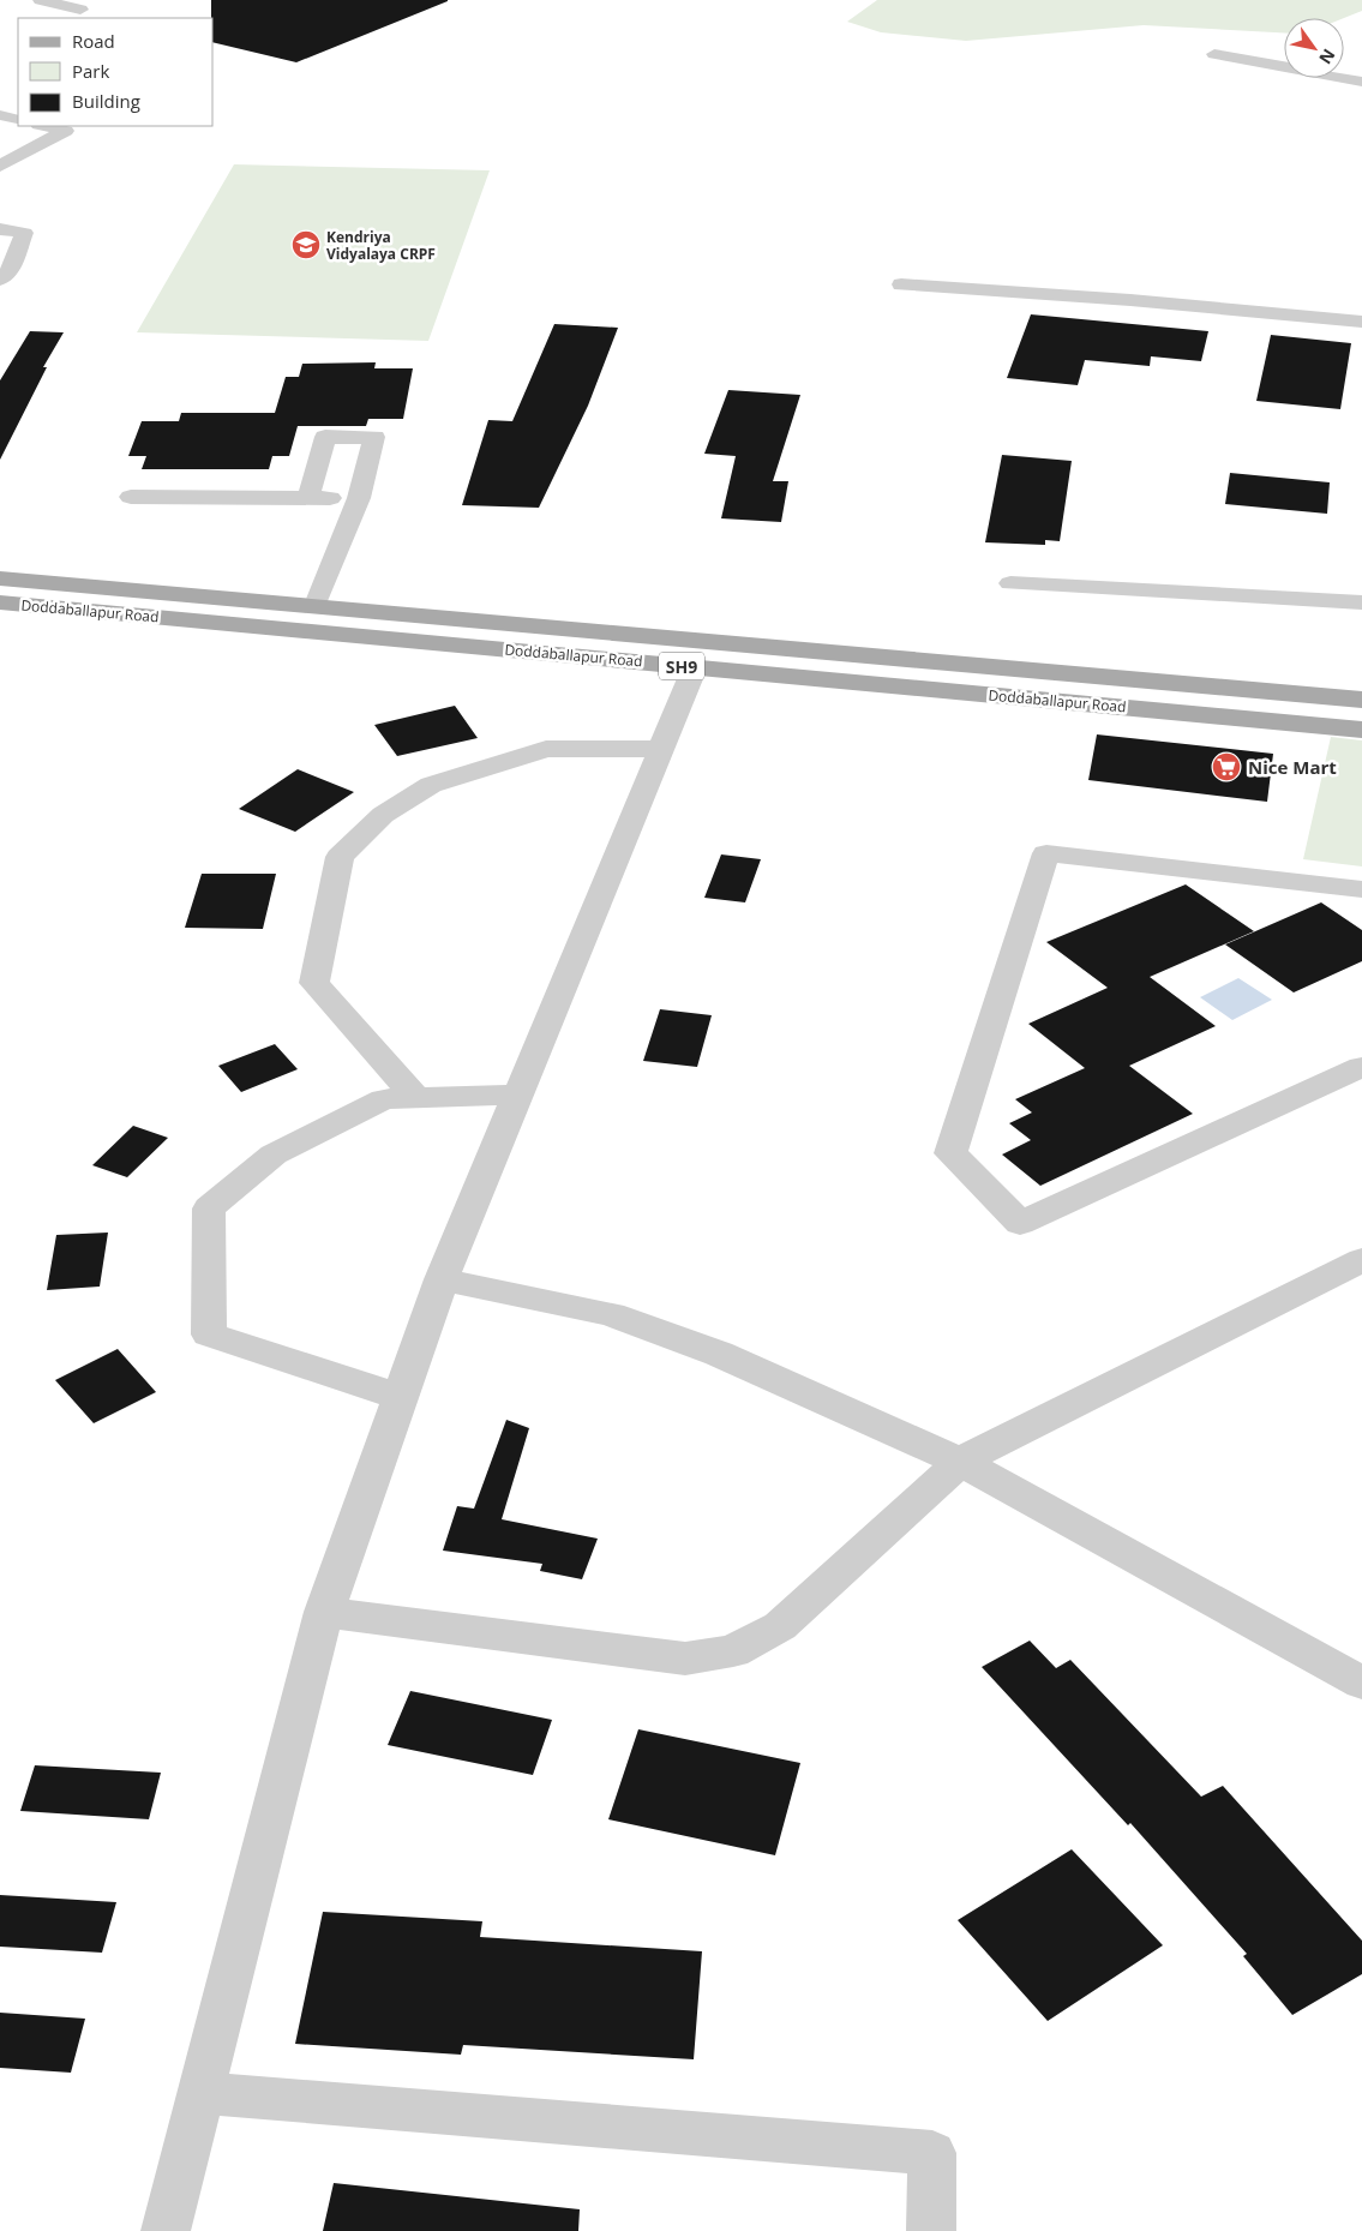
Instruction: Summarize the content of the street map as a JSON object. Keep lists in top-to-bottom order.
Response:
{
  "streets": {
    "main road": ["Doddaballapur Road", "SH9"]
  },
  "places": {
    "school or university": ["Kendriya Vidyalaya CRPF"],
    "supermarket": ["Nice Mart"]
  },
  "legend": ["Road", "Park", "Building"],
  "north": "bottom right"
}
